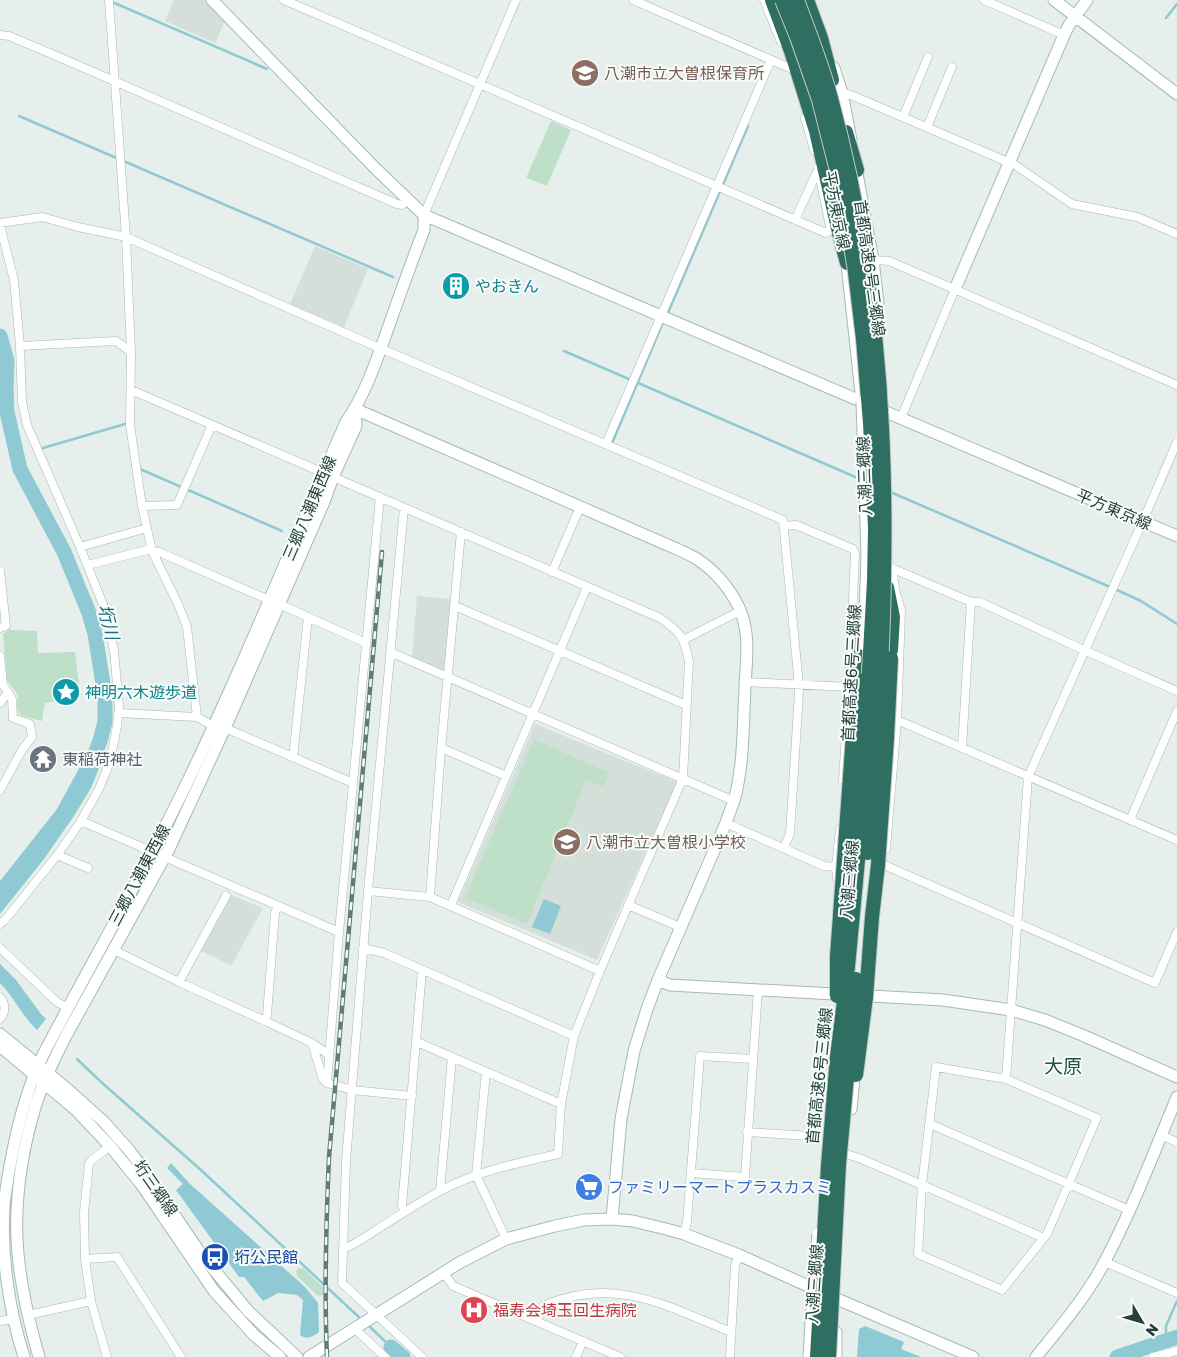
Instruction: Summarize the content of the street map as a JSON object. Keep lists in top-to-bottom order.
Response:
{
  "streets": {
    "highway": ["首都高速6号三郷線"],
    "street": [
      "平方東京線",
      "八潮三郷線",
      "三郷八潮東西線",
      "垳三郷線"
    ]
  },
  "crossings": [
    ["平方東京線", "八潮三郷線"],
    ["三郷八潮東西線", "垳三郷線"]
  ],
  "districts": ["大原"],
  "water": ["垳川"],
  "places": {
    "school or university": ["八潮市立大曽根保育所", "八潮市立大曽根小学校"],
    "building": ["やおきん"],
    "place": ["神明六木遊歩道"],
    "temple": ["東稲荷神社"],
    "supermarket": ["ファミリーマートプラスカスミ"],
    "bus stop": ["垳公民館"],
    "hospital": ["福寿会埼玉回生病院"]
  },
  "north": "bottom right"
}
